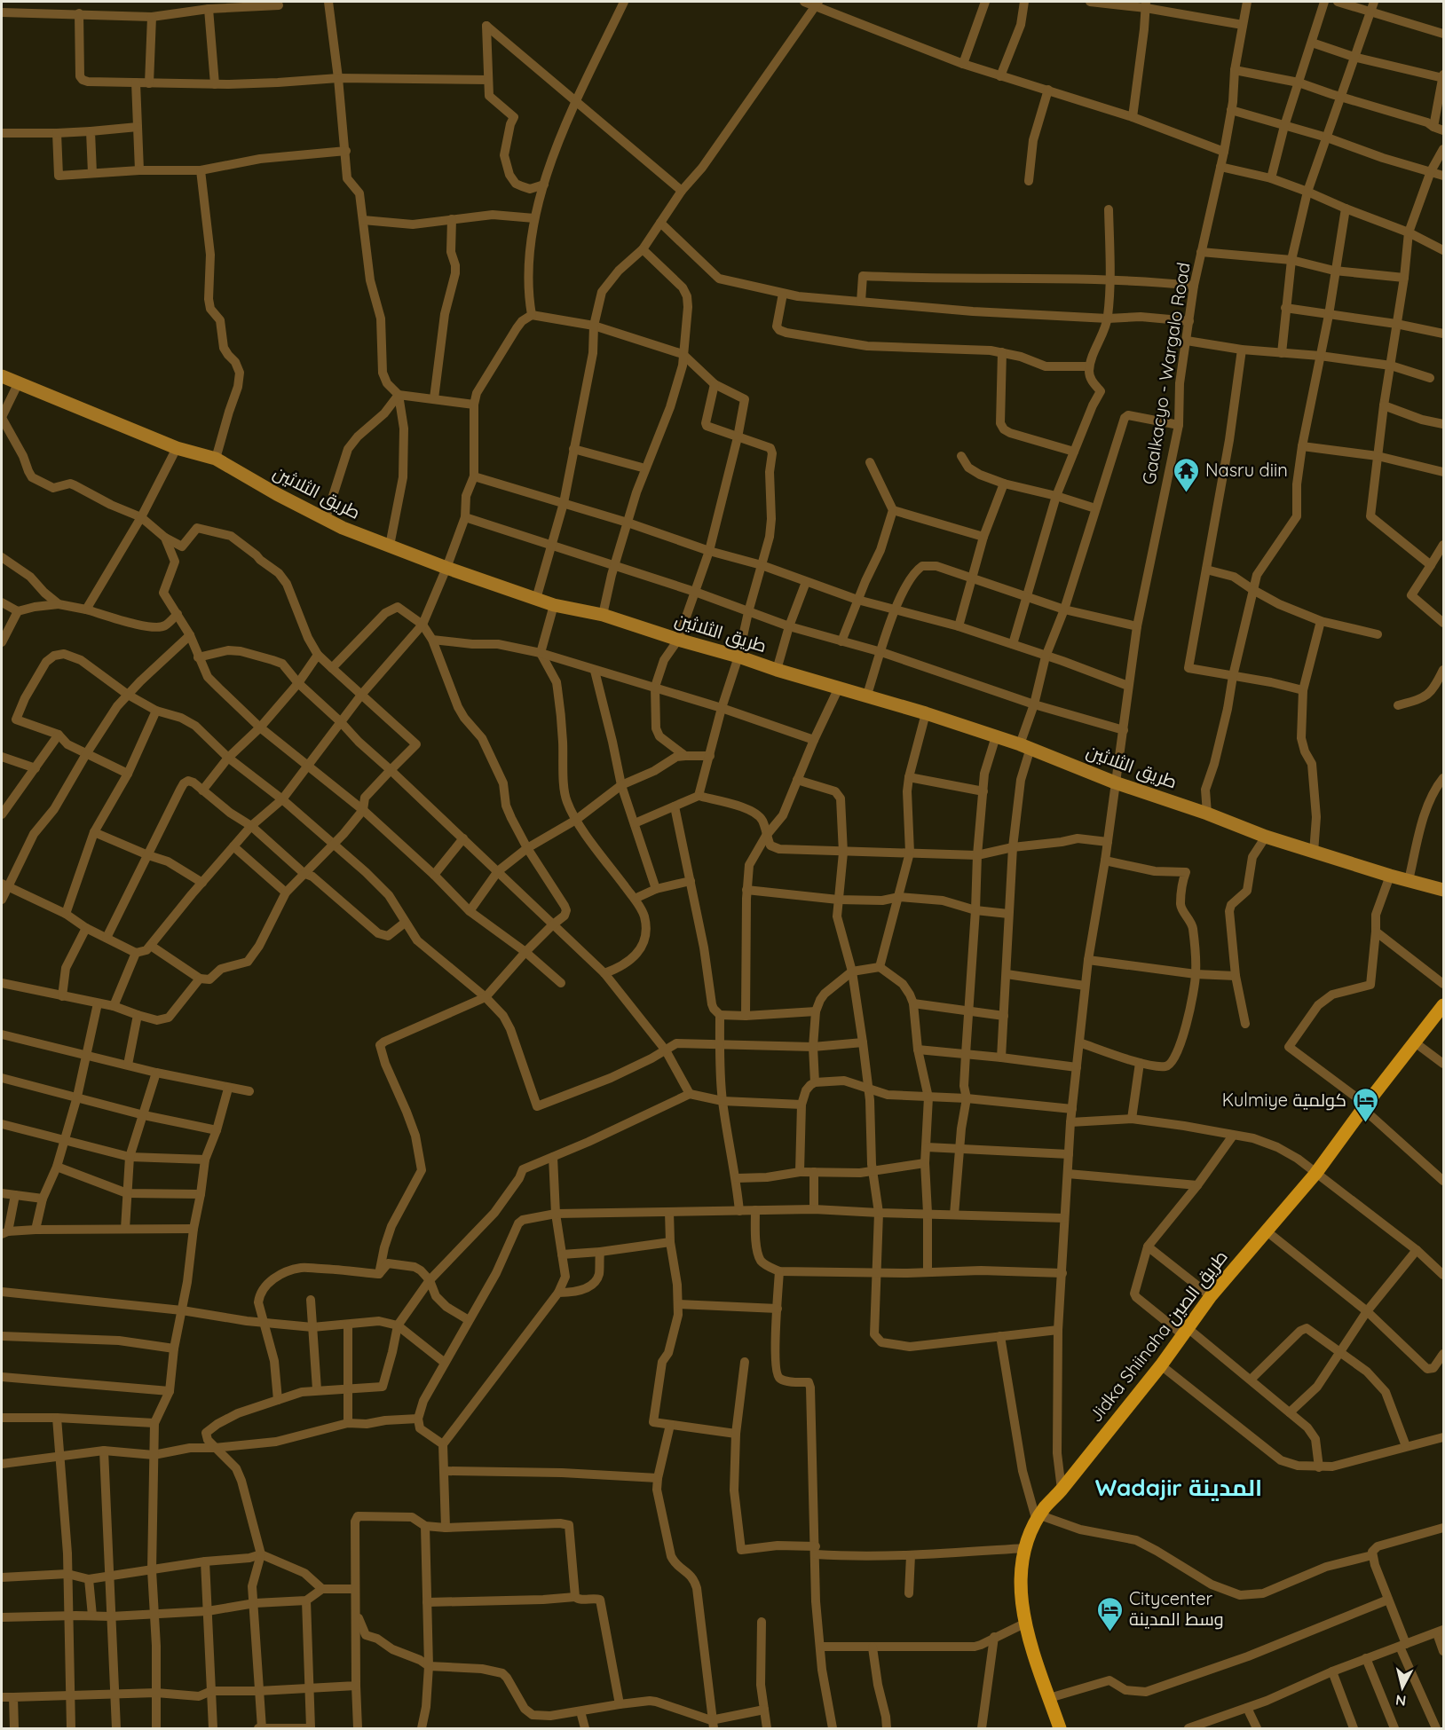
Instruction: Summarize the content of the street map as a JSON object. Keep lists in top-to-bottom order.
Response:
{
  "streets": {
    "main road": ["طريق الثلاثين", "Jidka Shiinaha طريق الصين"],
    "street": ["Gaalkacyo - Wargalo Road"]
  },
  "crossings": [
    ["Gaalkacyo - Wargalo Road", "طريق الثلاثين"],
    ["Gaalkacyo - Wargalo Road", "Jidka Shiinaha طريق الصين"]
  ],
  "districts": ["Wadajir المدينة"],
  "places": {
    "temple": ["Nasru diin"],
    "hotel": ["Kulmiye كولمية", "Citycenter وسط المدينة"]
  },
  "north": "bottom"
}
